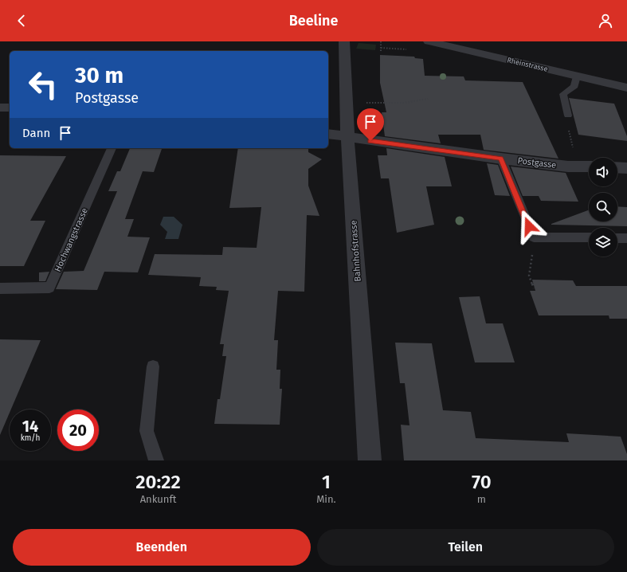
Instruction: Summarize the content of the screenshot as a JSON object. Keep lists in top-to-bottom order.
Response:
{
  "streets": {
    "street": ["Rheinstrasse", "Postgasse", "Bahnhofstrasse"],
    "lane": ["Hochwangstrasse"]
  },
  "crossings": [
    ["Postgasse", "Bahnhofstrasse"]
  ],
  "page": {
    "header": "Beeline",
    "turn": ["30 m", "Postgasse"],
    "then": "Dann",
    "speed": "14 km/h",
    "limit": "20",
    "eta": [
      "20:22",
      "Ankunft",
      "1",
      "Min.",
      "70",
      "m"
    ],
    "buttons": ["Beenden", "Teilen"]
  }
}
